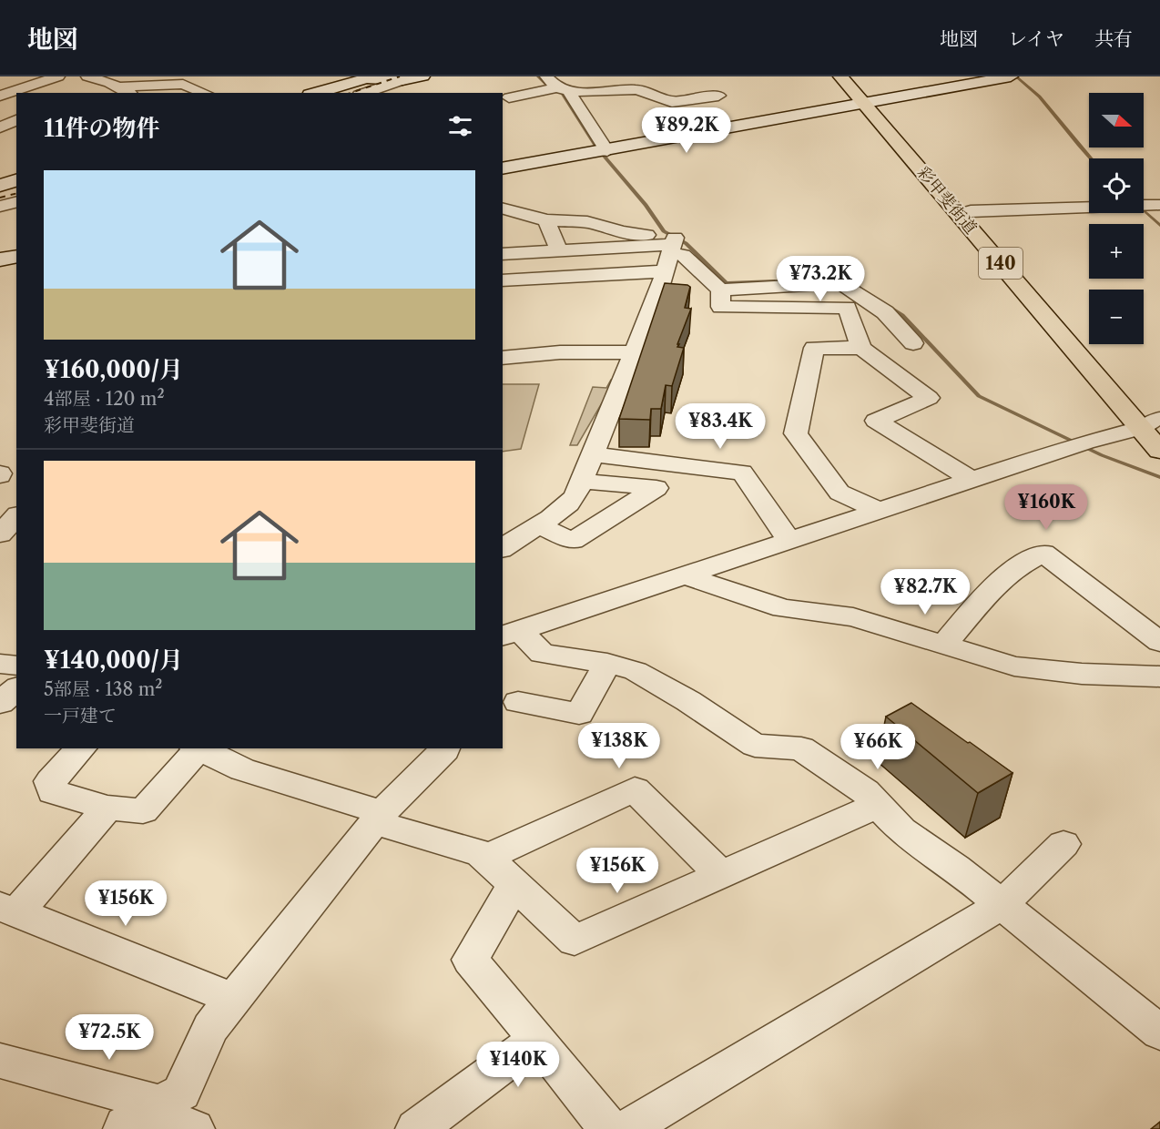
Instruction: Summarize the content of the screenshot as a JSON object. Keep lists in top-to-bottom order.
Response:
{
  "streets": {
    "highway": ["彩甲斐街道", "140"]
  },
  "north": "right",
  "page": {
    "header": "地図",
    "nav": ["地図", "レイヤ", "共有"],
    "map_buttons": ["+", "−"],
    "heading": "11件の物件",
    "price": [
      "¥89.2K",
      "¥73.2K",
      "¥83.4K",
      "¥160K",
      "¥82.7K",
      "¥138K",
      "¥66K",
      "¥156K",
      "¥156K",
      "¥72.5K",
      "¥140K"
    ],
    "list": [
      {
        "name": "¥160,000/月",
        "note": "4部屋 · 120 m² · 彩甲斐街道"
      },
      {
        "name": "¥140,000/月",
        "note": "5部屋 · 138 m² · 一戸建て"
      }
    ]
  }
}
